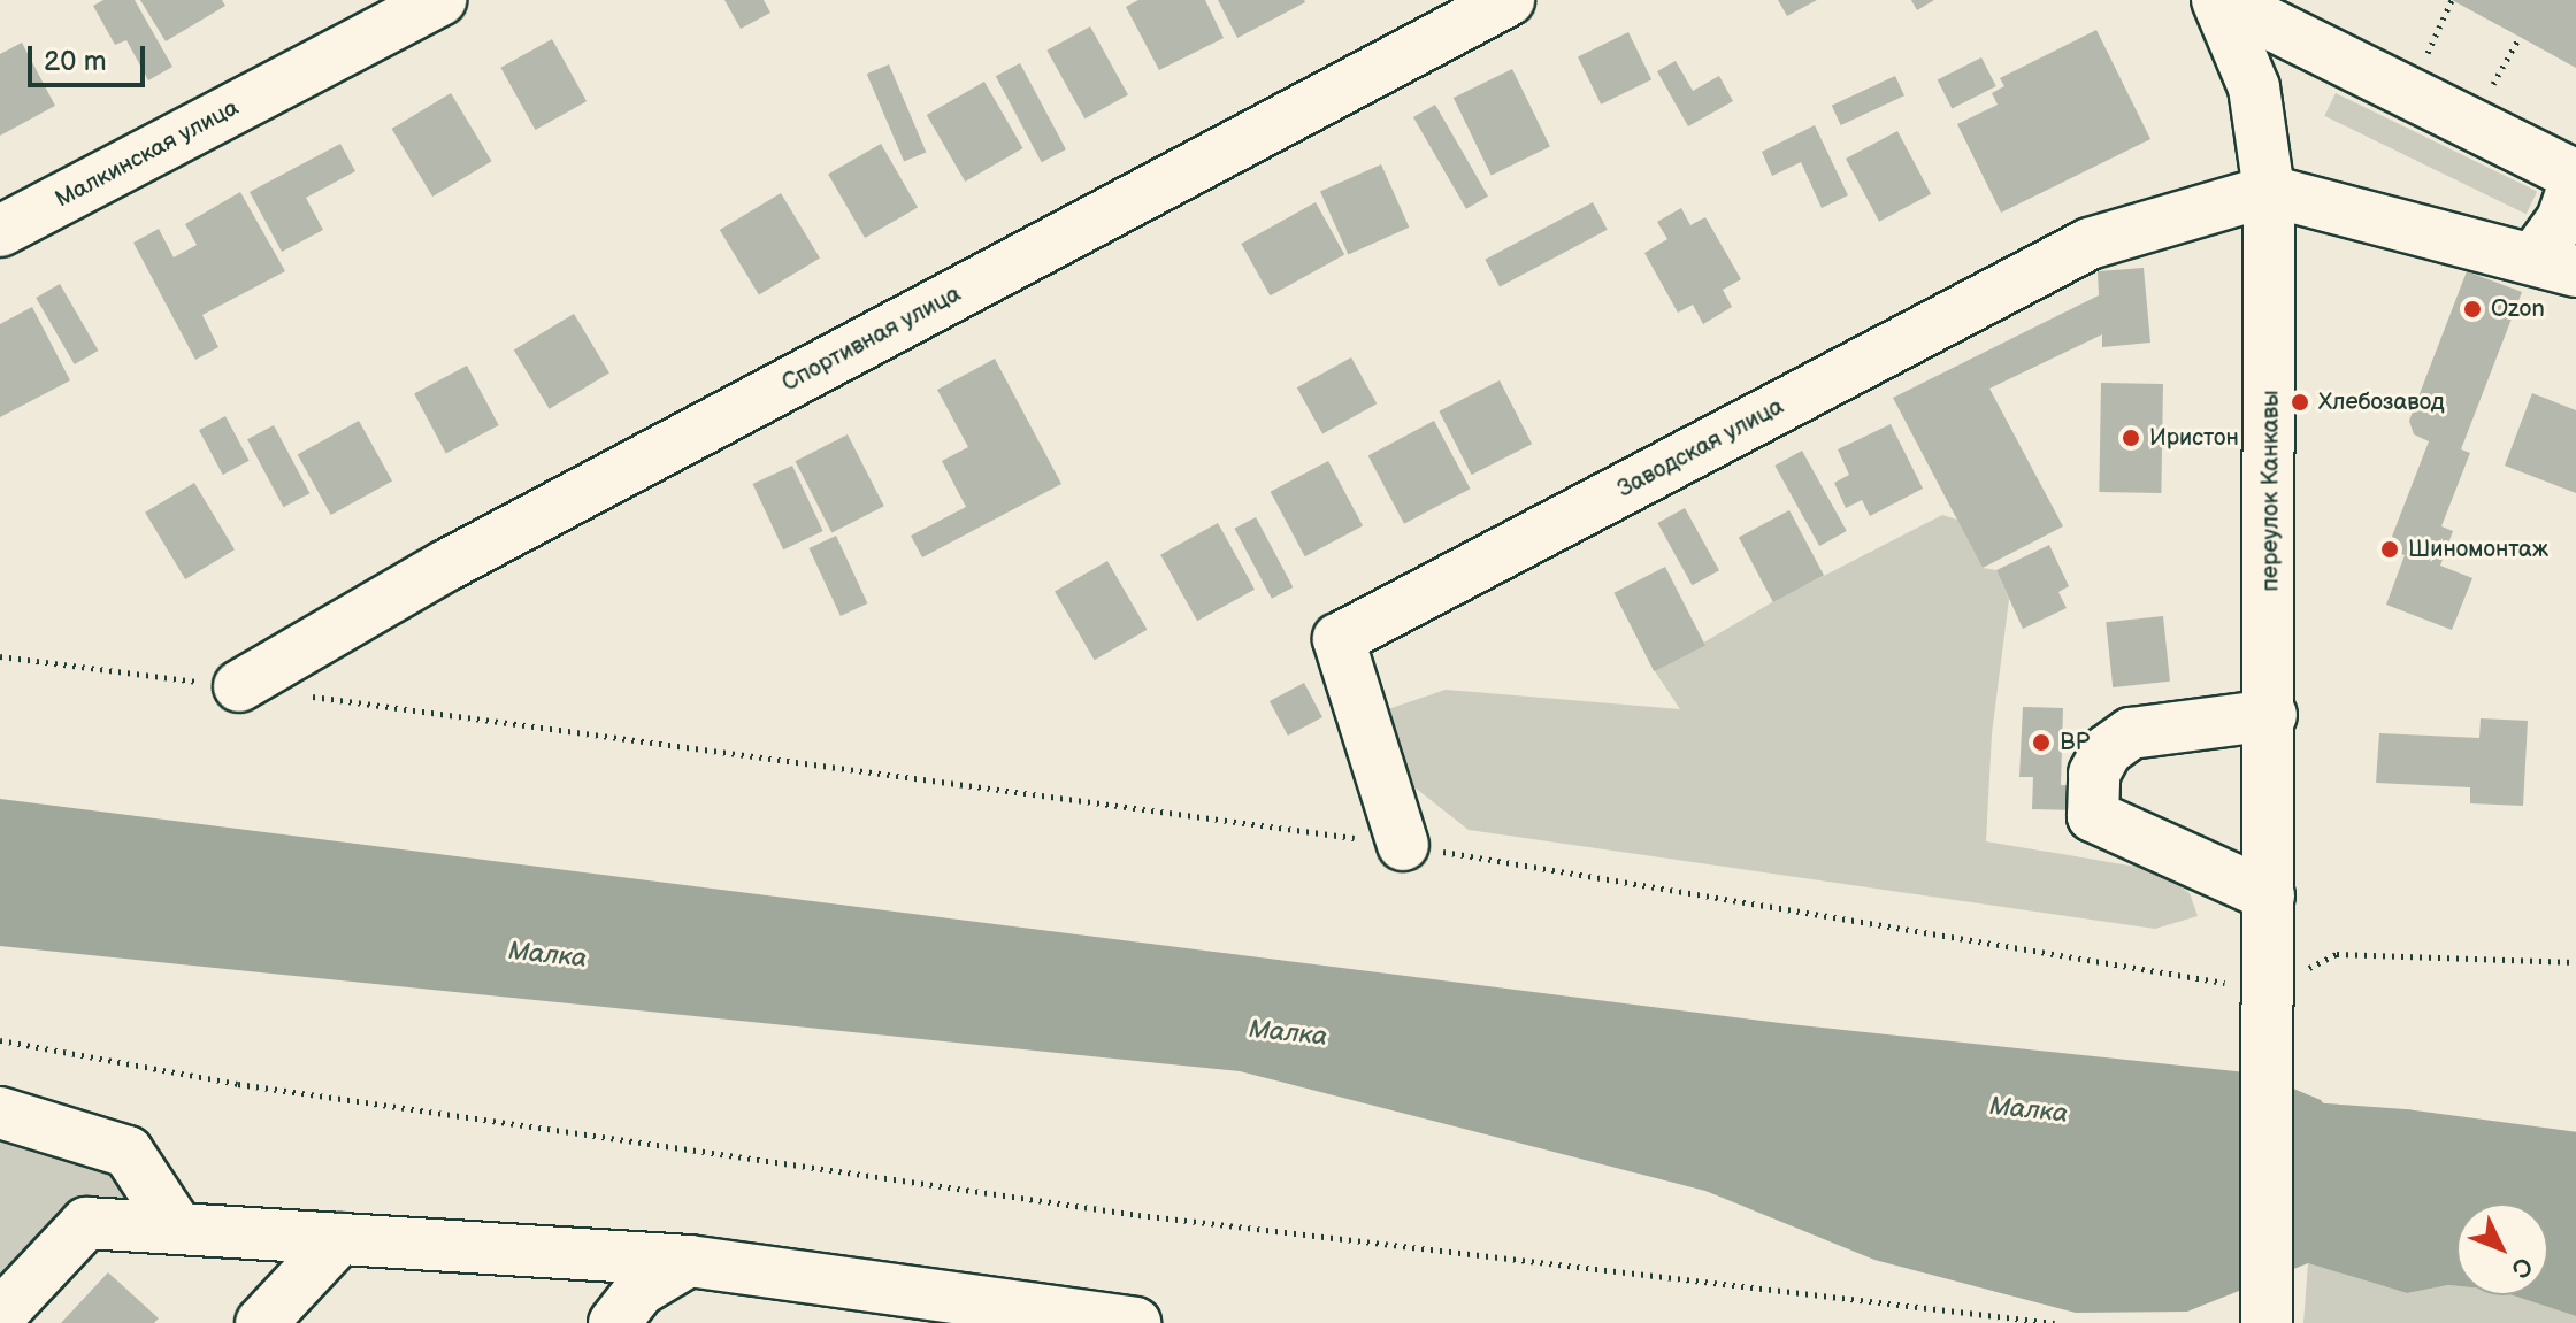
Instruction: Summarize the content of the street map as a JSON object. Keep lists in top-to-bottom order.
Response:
{
  "streets": {
    "street": [
      "Малкинская улица",
      "Спортивная улица",
      "Заводская улица",
      "переулок Канкавы"
    ]
  },
  "crossings": [
    ["Заводская улица", "переулок Канкавы"]
  ],
  "water": ["Малка"],
  "places": [
    "Ozon",
    "Хлебозавод",
    "Иристон",
    "Шиномонтаж",
    "BP"
  ],
  "scale_bar": "20 m",
  "north": "bottom right"
}
